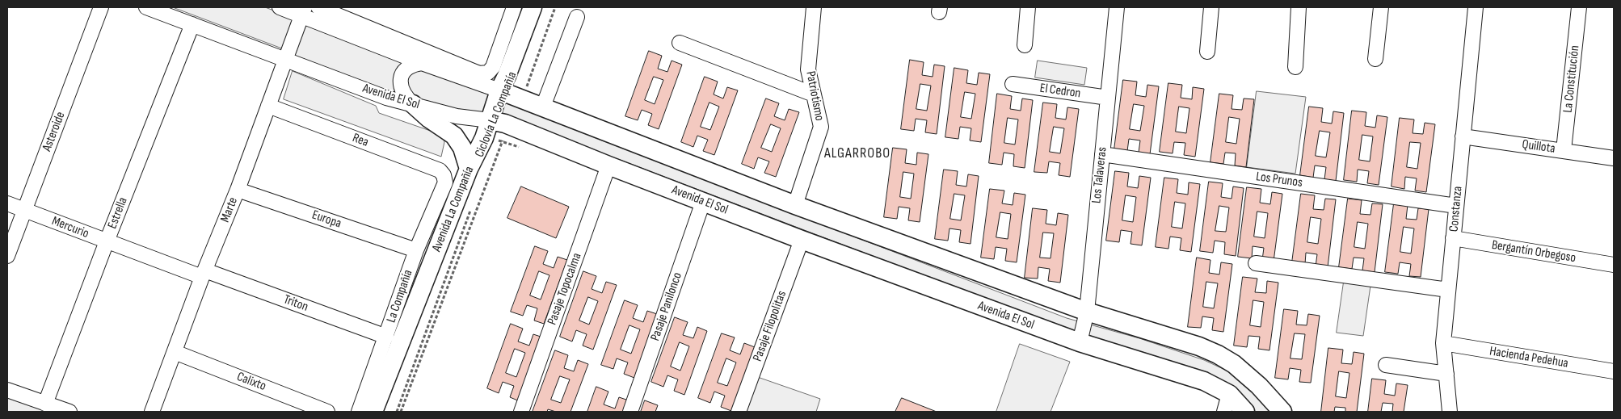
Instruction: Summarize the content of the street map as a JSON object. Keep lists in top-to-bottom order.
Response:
{
  "streets": {
    "main road": ["Avenida El Sol", "Avenida La Compañía"],
    "street": [
      "La Constitución",
      "El Cedron",
      "Patriotismo",
      "Asteroide",
      "Rea",
      "Quillota",
      "Los Talaveras",
      "Los Prunos",
      "Constanza",
      "Marte",
      "Estrella",
      "Europa",
      "Mercurio",
      "Bergantín Orbegoso",
      "Pasaje Topocalma",
      "La Compañía",
      "Triton",
      "Pasaje Panilonco",
      "Pasaje Filopolitas",
      "Hacienda Pedehua",
      "Calixto"
    ],
    "path": ["Ciclovía La Compañía"]
  },
  "crossings": [
    ["La Constitución", "Quillota"],
    ["El Cedron", "Los Talaveras"],
    ["Avenida El Sol", "Ciclovía La Compañía"],
    ["Avenida El Sol", "Los Talaveras"],
    ["Avenida El Sol", "Avenida La Compañía"],
    ["Avenida El Sol", "Marte"],
    ["Avenida El Sol", "Estrella"],
    ["Avenida El Sol", "Pasaje Topocalma"],
    ["Avenida El Sol", "Pasaje Panilonco"],
    ["Avenida El Sol", "Pasaje Filopolitas"],
    ["Ciclovía La Compañía", "Avenida La Compañía"],
    ["Asteroide", "Mercurio"],
    ["Rea", "Marte"],
    ["Rea", "La Compañía"],
    ["Quillota", "Constanza"],
    ["Los Talaveras", "Los Prunos"],
    ["Los Prunos", "Constanza"],
    ["Constanza", "Bergantín Orbegoso"],
    ["Constanza", "Hacienda Pedehua"],
    ["Marte", "Europa"],
    ["Marte", "Mercurio"],
    ["Marte", "Triton"],
    ["Marte", "Calixto"],
    ["Estrella", "Mercurio"],
    ["Europa", "La Compañía"],
    ["Mercurio", "Triton"],
    ["La Compañía", "Triton"]
  ],
  "districts": ["ALGARROBO"]
}
